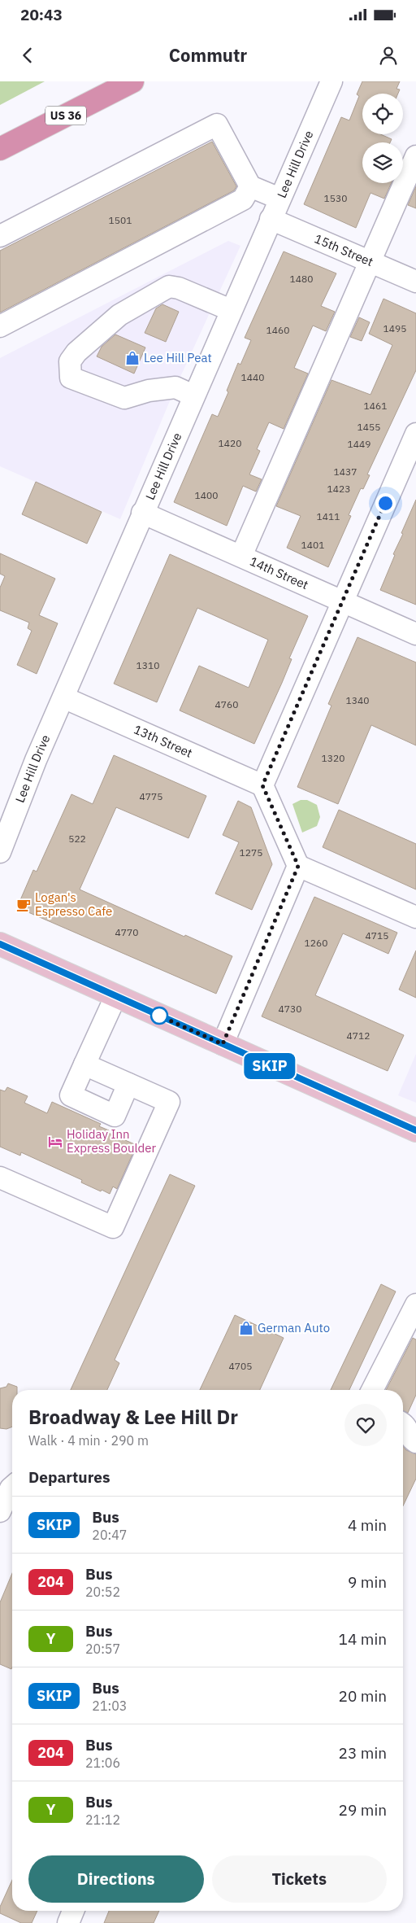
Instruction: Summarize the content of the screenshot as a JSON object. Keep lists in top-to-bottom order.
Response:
{
  "streets": {
    "highway": ["US 36"],
    "street": [
      "Lee Hill Drive",
      "15th Street",
      "14th Street",
      "13th Street"
    ]
  },
  "crossings": [
    ["Lee Hill Drive", "15th Street"],
    ["Lee Hill Drive", "14th Street"],
    ["Lee Hill Drive", "13th Street"]
  ],
  "places": {
    "shop": ["Lee Hill Peat", "German Auto"],
    "cafe": ["Logan's Espresso Cafe"],
    "hotel": ["Holiday Inn Express Boulder"]
  },
  "lines": ["bus line SKIP"],
  "house_numbers": [
    "1530",
    "1501",
    "1480",
    "1495",
    "1460",
    "1440",
    "1461",
    "1455",
    "1420",
    "1449",
    "1437",
    "1423",
    "1400",
    "1411",
    "1401",
    "1310",
    "1340",
    "4760",
    "1320",
    "4775",
    "522",
    "1275",
    "4770",
    "4715",
    "1260",
    "4730",
    "4712",
    "4705"
  ],
  "page": {
    "status": "20:43",
    "header": "Commutr",
    "on_map": "SKIP",
    "heading": [
      ["Broadway & Lee Hill Dr", "Walk · 4 min · 290 m"],
      "Departures"
    ],
    "list": [
      {
        "mark": "SKIP",
        "name": "Bus",
        "note": "20:47",
        "value": "4 min"
      },
      {
        "mark": "204",
        "name": "Bus",
        "note": "20:52",
        "value": "9 min"
      },
      {
        "mark": "Y",
        "name": "Bus",
        "note": "20:57",
        "value": "14 min"
      },
      {
        "mark": "SKIP",
        "name": "Bus",
        "note": "21:03",
        "value": "20 min"
      },
      {
        "mark": "204",
        "name": "Bus",
        "note": "21:06",
        "value": "23 min"
      },
      {
        "mark": "Y",
        "name": "Bus",
        "note": "21:12",
        "value": "29 min"
      }
    ],
    "buttons": ["Directions", "Tickets"]
  }
}
